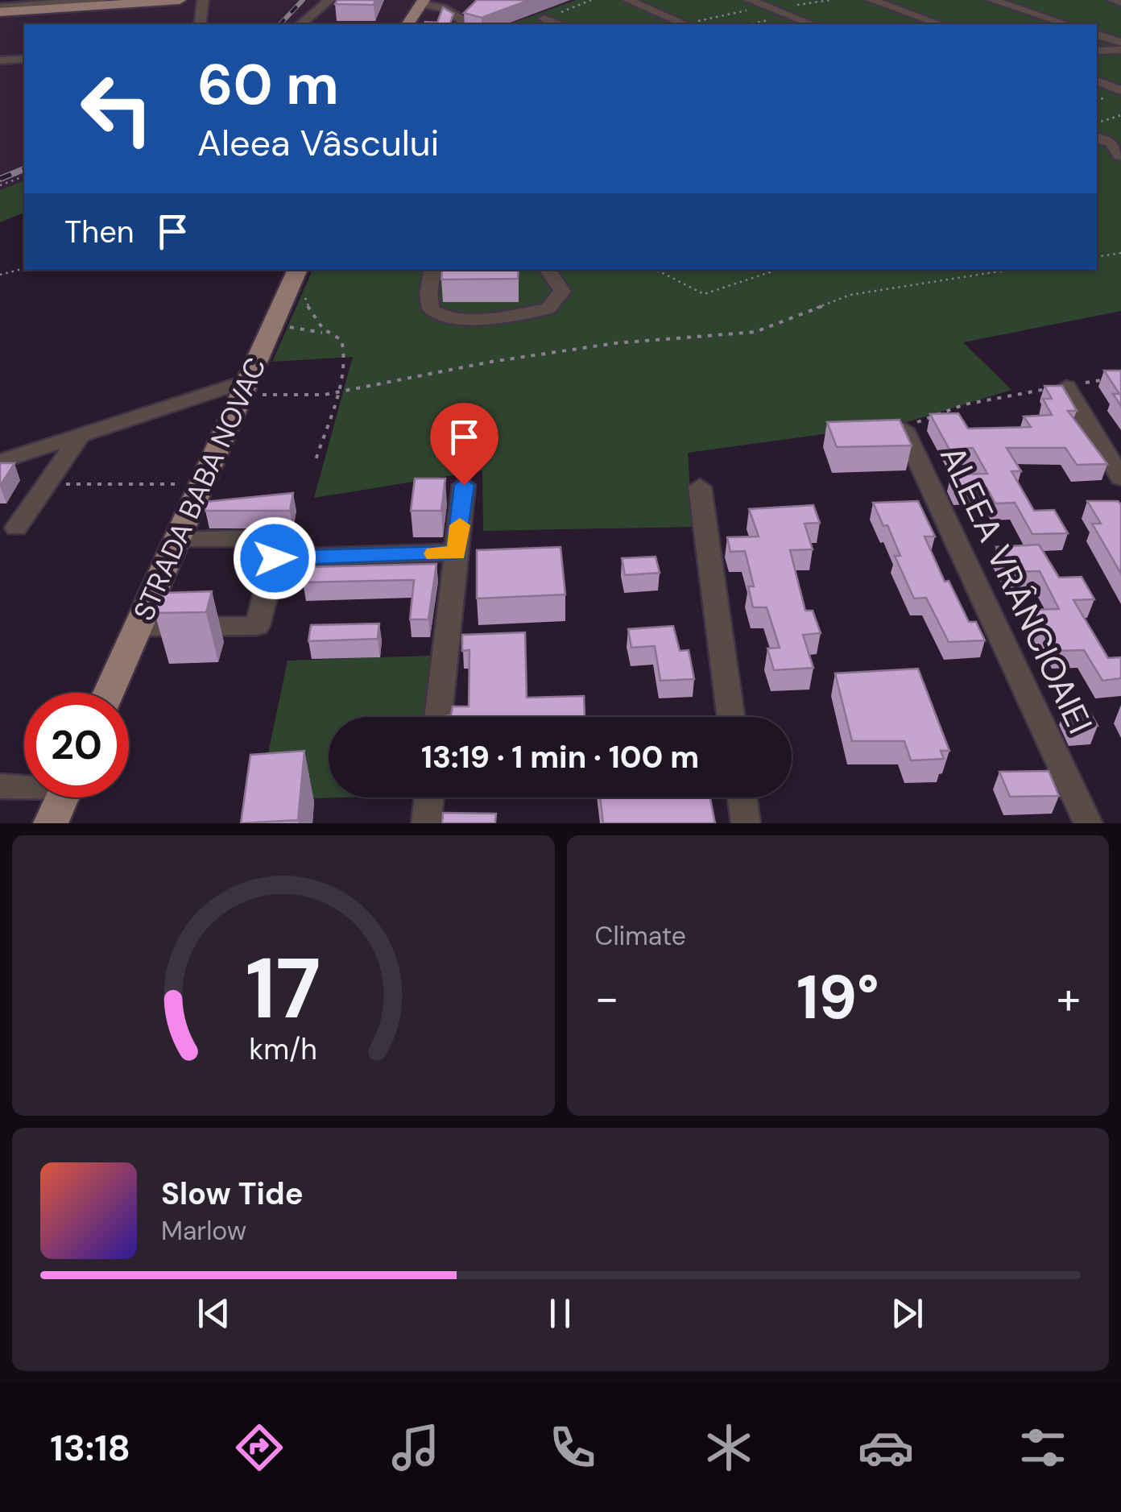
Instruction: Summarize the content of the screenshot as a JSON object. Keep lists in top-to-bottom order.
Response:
{
  "streets": {
    "main road": ["STRADA BABA NOVAC"],
    "street": ["ALEEA VRÂNCIOAIEI"]
  },
  "page": {
    "turn": ["60 m", "Aleea Vâscului"],
    "then": "Then",
    "limit": "20",
    "trip": "13:19 · 1 min · 100 m",
    "tile": "Climate",
    "heat": ["−", "19°", "+"],
    "song": ["Slow Tide", "Marlow"],
    "tabs": "13:18",
    "gauge": ["17", "km/h"]
  }
}
